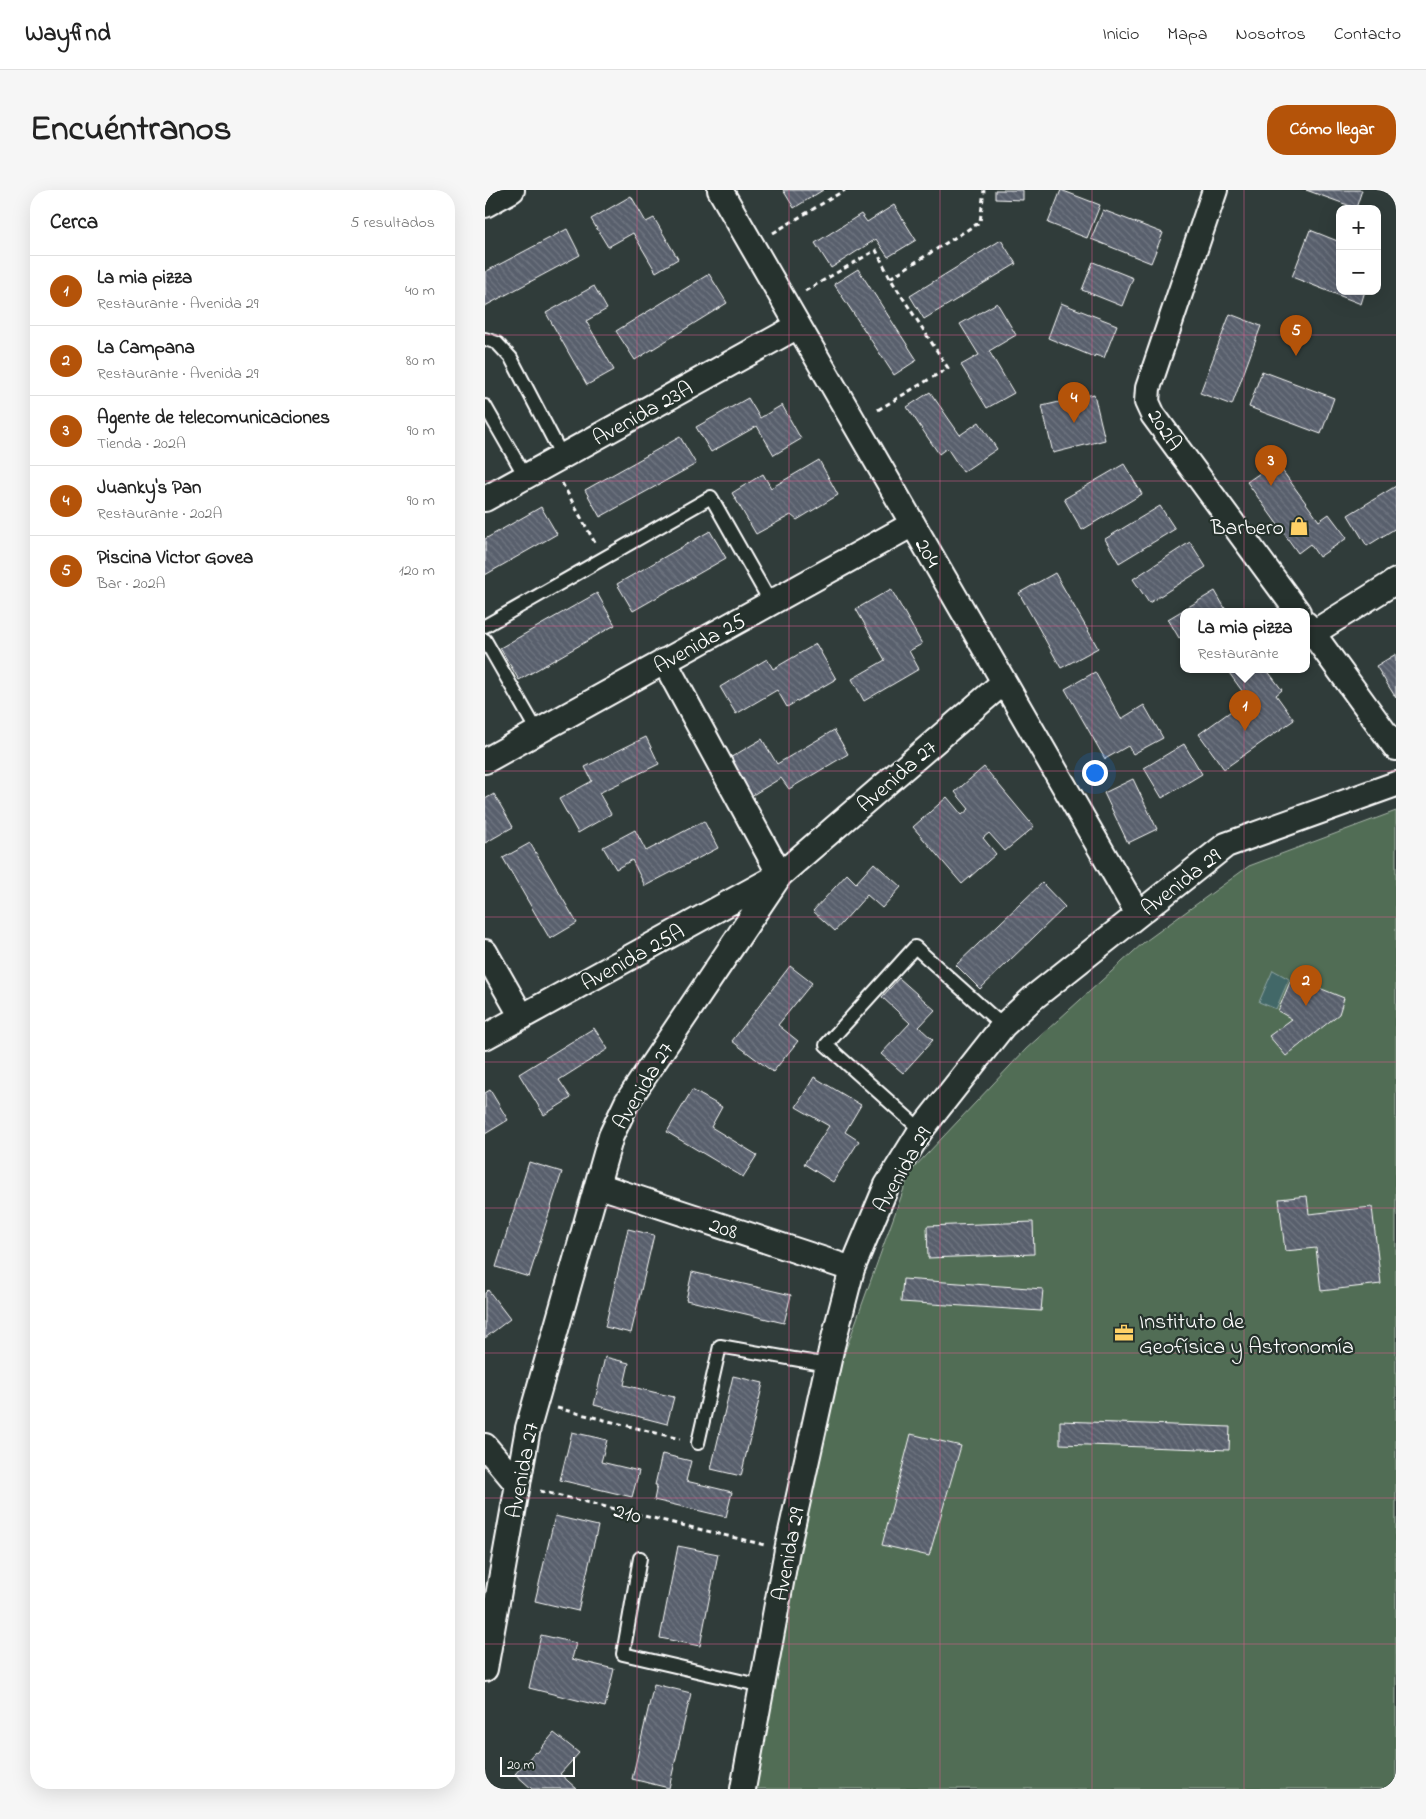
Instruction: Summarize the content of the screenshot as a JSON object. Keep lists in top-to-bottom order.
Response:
{
  "streets": {
    "street": [
      "Avenida 23A",
      "202A",
      "204",
      "Avenida 25",
      "Avenida 27",
      "Avenida 29",
      "Avenida 25A",
      "208"
    ],
    "path": ["210"]
  },
  "crossings": [
    ["Avenida 23A", "204"],
    ["204", "Avenida 25"],
    ["204", "Avenida 27"],
    ["204", "Avenida 29"],
    ["Avenida 27", "Avenida 25A"],
    ["Avenida 27", "208"],
    ["Avenida 27", "210"],
    ["Avenida 29", "208"],
    ["Avenida 29", "210"]
  ],
  "places": {
    "shop": ["Barbero"],
    "office": ["Instituto de Geofísica y Astronomía"]
  },
  "scale_bar": "20 m",
  "page": {
    "header": "Wayfind",
    "nav": [
      "Inicio",
      "Mapa",
      "Nosotros",
      "Contacto"
    ],
    "title": "Encuéntranos",
    "buttons": "Cómo llegar",
    "heading": ["Cerca", "5 resultados"],
    "map_buttons": ["+", "−"],
    "list": [
      {
        "mark": "1",
        "name": "La mia pizza",
        "note": "Restaurante · Avenida 29",
        "value": "40 m"
      },
      {
        "mark": "2",
        "name": "La Campana",
        "note": "Restaurante · Avenida 29",
        "value": "80 m"
      },
      {
        "mark": "3",
        "name": "Agente de telecomunicaciones",
        "note": "Tienda · 202A",
        "value": "90 m"
      },
      {
        "mark": "4",
        "name": "Juanky's Pan",
        "note": "Restaurante · 202A",
        "value": "90 m"
      },
      {
        "mark": "5",
        "name": "Piscina Victor Govea",
        "note": "Bar · 202A",
        "value": "120 m"
      }
    ],
    "pins": [
      "5",
      "4",
      "3",
      "1",
      "2"
    ],
    "popup": ["La mia pizza", "Restaurante"],
    "scale": "20 m"
  }
}
